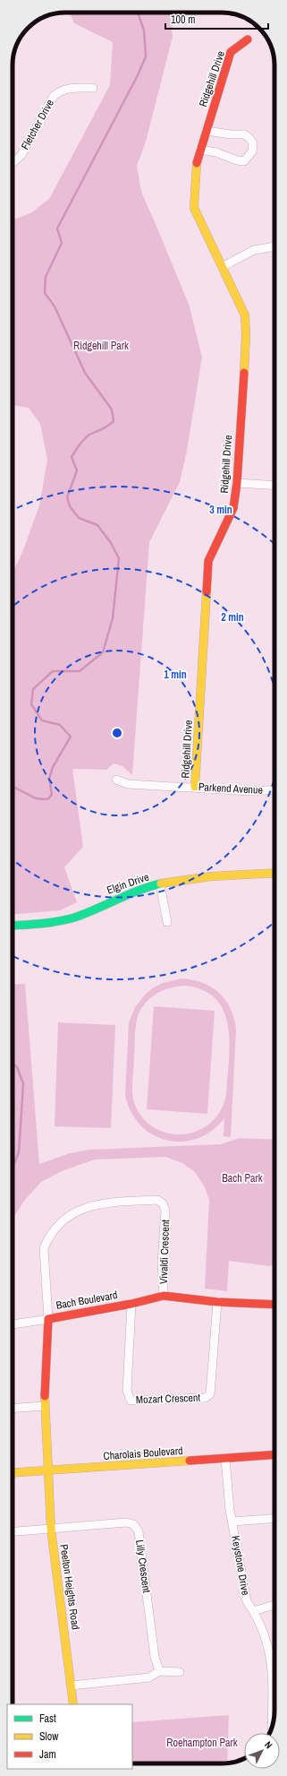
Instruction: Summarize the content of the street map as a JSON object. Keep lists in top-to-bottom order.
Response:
{
  "streets": {
    "street": [
      "Ridgehill Drive",
      "Fletcher Drive",
      "Parkend Avenue",
      "Elgin Drive",
      "Vivaldi Crescent",
      "Bach Boulevard",
      "Mozart Crescent",
      "Charolais Boulevard",
      "Keystone Drive",
      "Lilly Crescent",
      "Peelton Heights Road"
    ]
  },
  "crossings": [
    ["Ridgehill Drive", "Parkend Avenue"],
    ["Vivaldi Crescent", "Bach Boulevard"],
    ["Bach Boulevard", "Mozart Crescent"],
    ["Bach Boulevard", "Charolais Boulevard"],
    ["Bach Boulevard", "Peelton Heights Road"],
    ["Charolais Boulevard", "Keystone Drive"],
    ["Charolais Boulevard", "Peelton Heights Road"],
    ["Lilly Crescent", "Peelton Heights Road"]
  ],
  "parks": ["Ridgehill Park", "Bach Park", "Roehampton Park"],
  "legend": ["Fast", "Slow", "Jam"],
  "scale_bar": "100 m",
  "north": "top right",
  "rings": ["3 min", "2 min", "1 min"]
}
